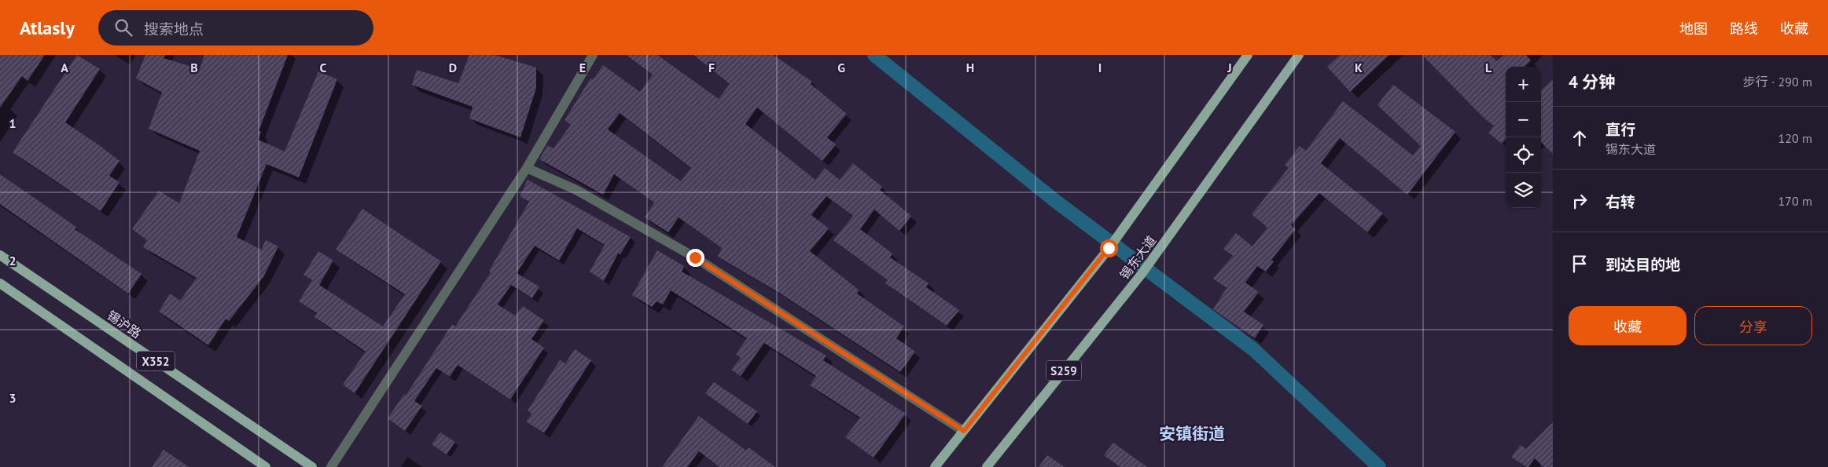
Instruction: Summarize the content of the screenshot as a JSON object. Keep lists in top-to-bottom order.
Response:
{
  "streets": {
    "main road": [
      "锡东大道",
      "锡沪路",
      "X352",
      "S259"
    ]
  },
  "districts": ["安镇街道"],
  "page": {
    "header": "Atlasly",
    "search": "搜索地点",
    "nav": ["地图", "路线", "收藏"],
    "heading": ["4 分钟", "步行 · 290 m"],
    "map_buttons": ["+", "−"],
    "list": [
      ["直行", "锡东大道", "120 m"],
      ["右转", "170 m"],
      "到达目的地"
    ],
    "buttons": ["收藏", "分享"]
  },
  "grid": {
    "columns": [
      "A",
      "B",
      "C",
      "D",
      "E",
      "F",
      "G",
      "H",
      "I",
      "J",
      "K",
      "L"
    ],
    "rows": ["1", "2", "3"]
  }
}
